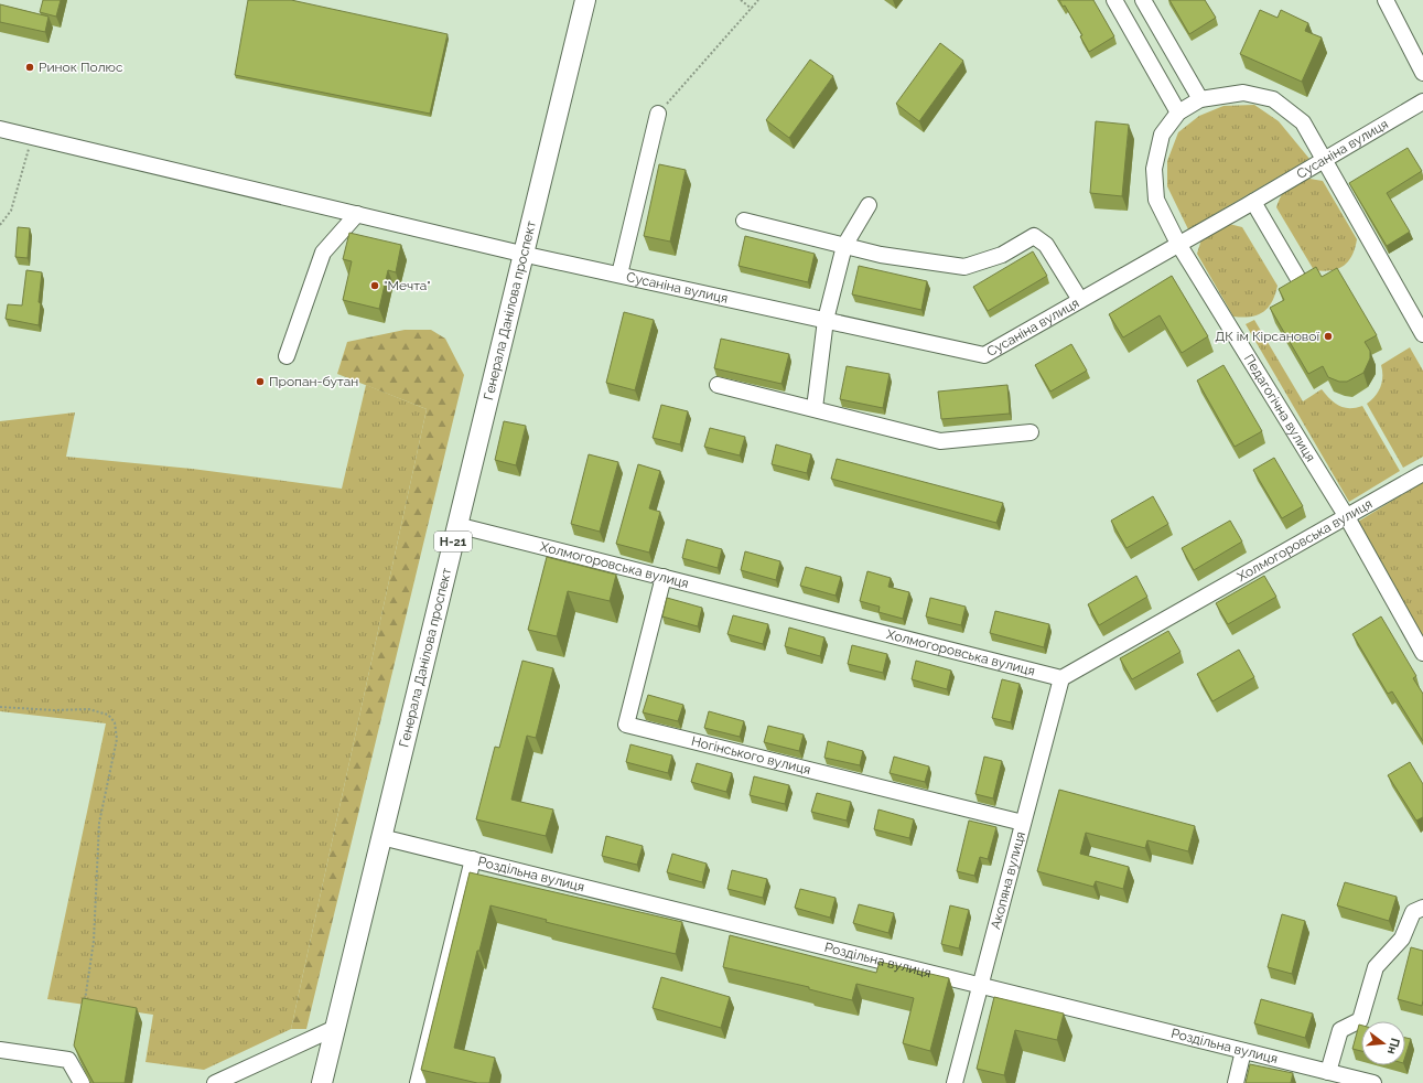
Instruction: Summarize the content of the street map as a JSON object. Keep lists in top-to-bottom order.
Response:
{
  "streets": {
    "main road": ["Генерала Данілова проспект", "Н-21"],
    "street": [
      "Сусаніна вулиця",
      "Педагогічна вулиця",
      "Холмогоровська вулиця",
      "Ногінського вулиця",
      "Роздільна вулиця",
      "Акопяна вулиця"
    ]
  },
  "crossings": [
    ["Сусаніна вулиця", "Генерала Данілова проспект"],
    ["Сусаніна вулиця", "Педагогічна вулиця"],
    ["Генерала Данілова проспект", "Холмогоровська вулиця"],
    ["Генерала Данілова проспект", "Роздільна вулиця"],
    ["Педагогічна вулиця", "Холмогоровська вулиця"],
    ["Холмогоровська вулиця", "Ногінського вулиця"],
    ["Холмогоровська вулиця", "Акопяна вулиця"],
    ["Ногінського вулиця", "Акопяна вулиця"],
    ["Роздільна вулиця", "Акопяна вулиця"]
  ],
  "places": [
    "Ринок Полюс",
    "\"Мечта\"",
    "ДК ім Кірсанової",
    "Пропан-бутан"
  ],
  "north": "right"
}
